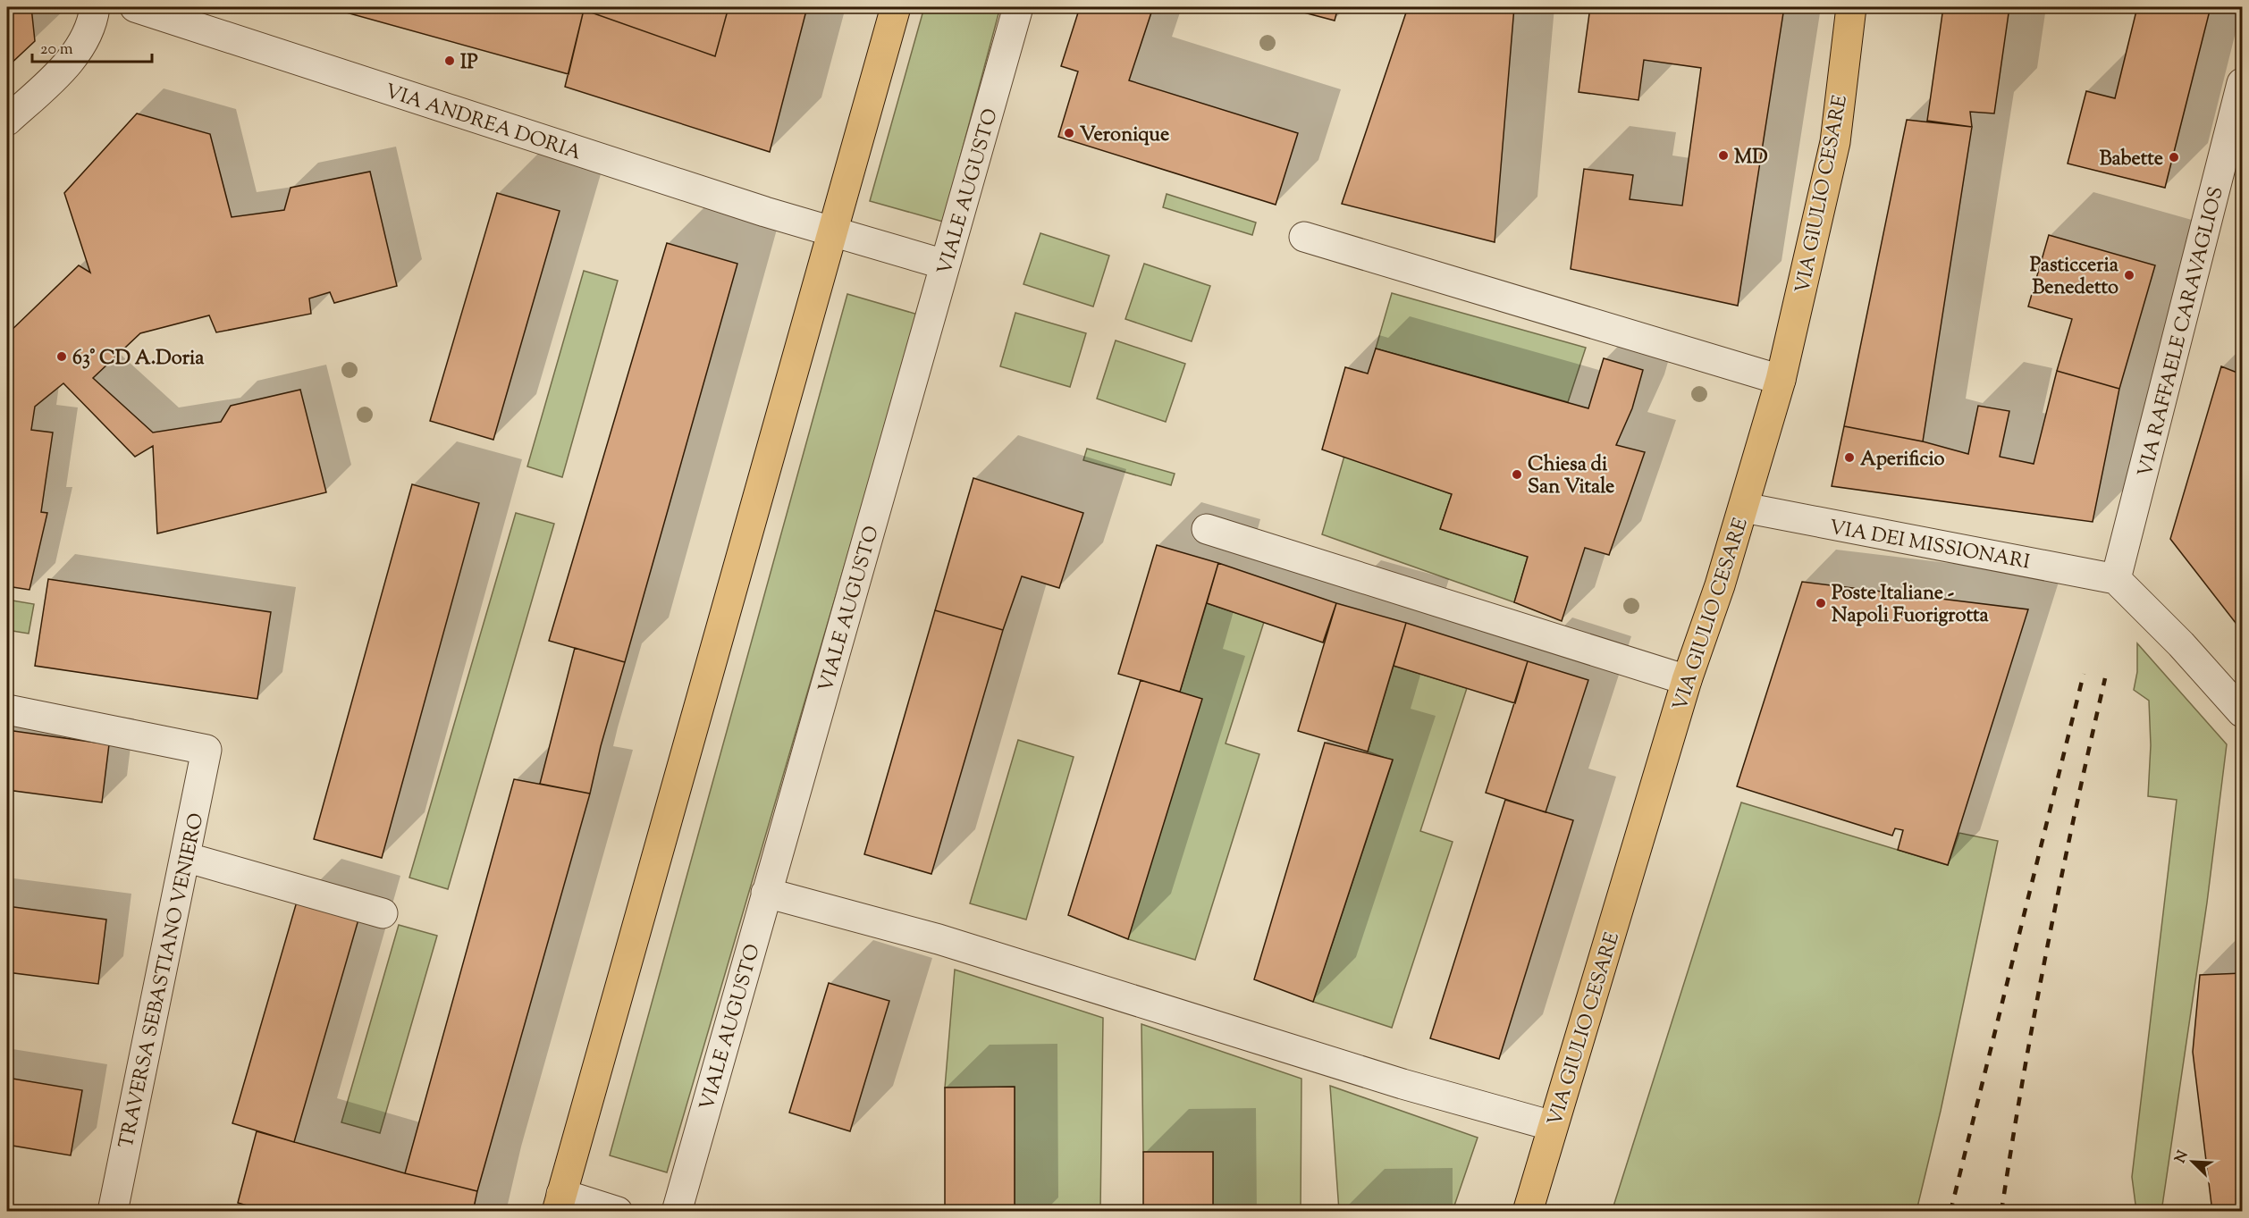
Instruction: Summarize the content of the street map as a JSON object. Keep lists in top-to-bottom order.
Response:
{
  "streets": {
    "main road": ["VIA GIULIO CESARE"],
    "street": [
      "VIA ANDREA DORIA",
      "VIALE AUGUSTO",
      "VIA RAFFAELE CARAVAGLIOS",
      "VIA DEI MISSIONARI",
      "TRAVERSA SEBASTIANO VENIERO"
    ]
  },
  "crossings": [
    ["VIA ANDREA DORIA", "VIALE AUGUSTO"],
    ["VIA GIULIO CESARE", "VIA DEI MISSIONARI"],
    ["VIA RAFFAELE CARAVAGLIOS", "VIA DEI MISSIONARI"]
  ],
  "places": [
    "IP",
    "Veronique",
    "MD",
    "Babette",
    "Pasticceria Benedetto",
    "63° CD A.Doria",
    "Aperificio",
    "Chiesa di San Vitale",
    "Poste Italiane - Napoli Fuorigrotta"
  ],
  "scale_bar": "20 m",
  "north": "top left"
}
